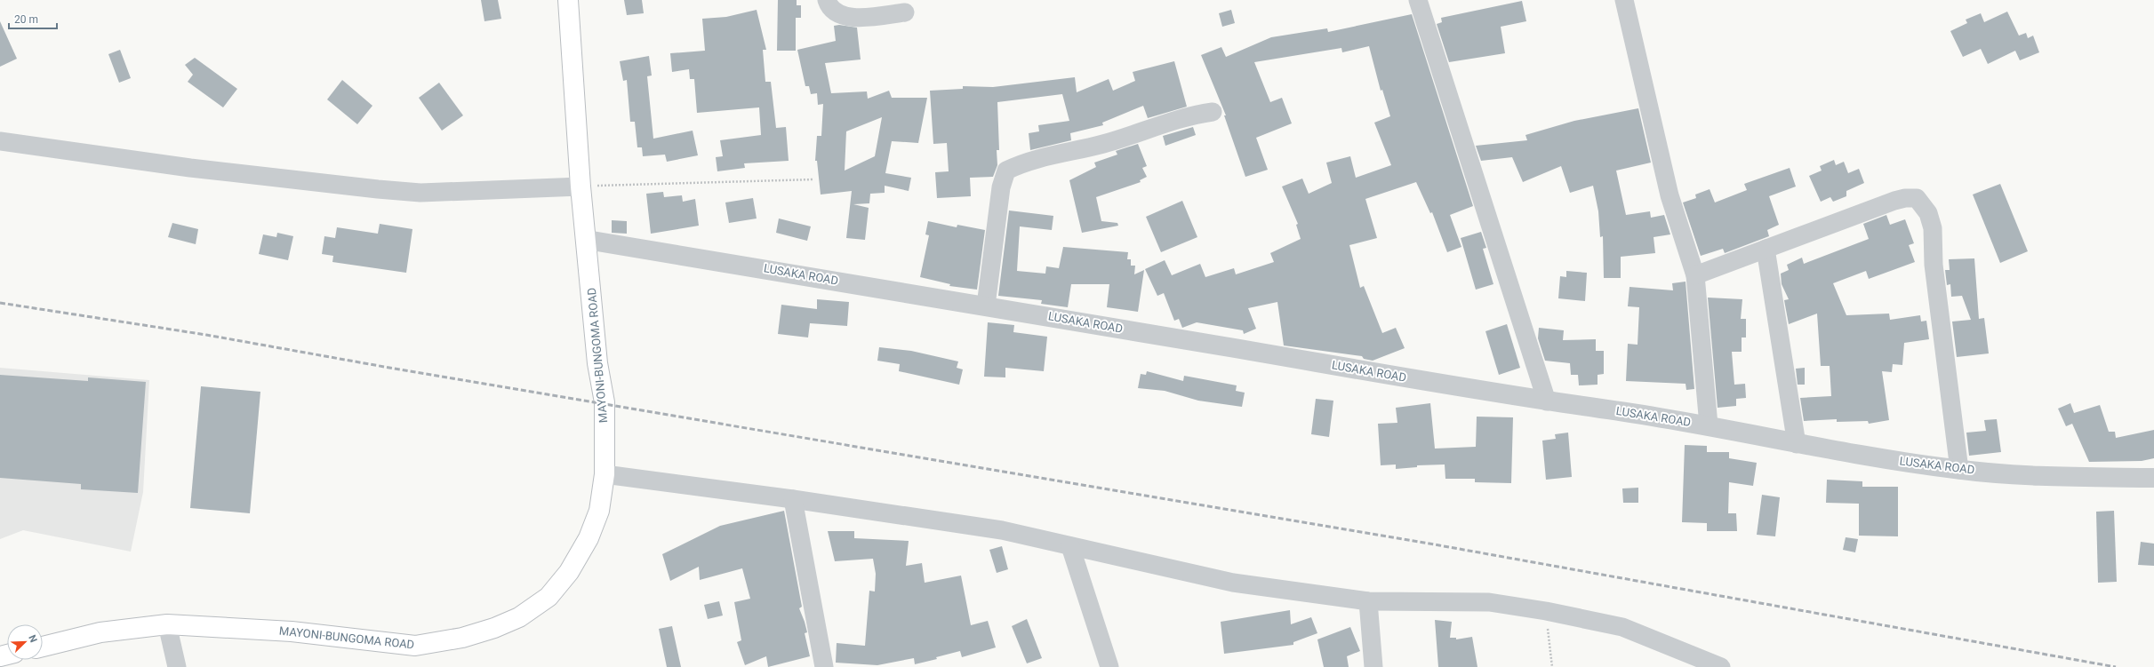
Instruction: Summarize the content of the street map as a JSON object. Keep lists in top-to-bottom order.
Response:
{
  "streets": {
    "main road": ["MAYONI-BUNGOMA ROAD"],
    "street": ["LUSAKA ROAD"]
  },
  "crossings": [
    ["LUSAKA ROAD", "MAYONI-BUNGOMA ROAD"]
  ],
  "scale_bar": "20 m",
  "north": "top right"
}
